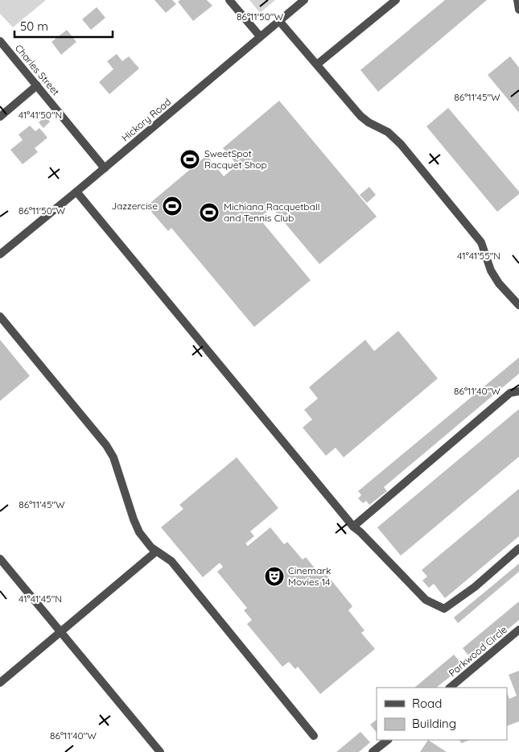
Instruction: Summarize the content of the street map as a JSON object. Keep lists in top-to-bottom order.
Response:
{
  "streets": {
    "street": ["Charles Street", "Hickory Road", "Parkwood Circle"]
  },
  "crossings": [
    ["Charles Street", "Hickory Road"]
  ],
  "places": {
    "sports": ["SweetSpot Racquet Shop", "Jazzercise", "Michiana Racquetball and Tennis Club"],
    "theatre": ["Cinemark Movies 14"]
  },
  "legend": ["Road", "Building"],
  "scale_bar": "50 m",
  "coordinates": [
    "86°11'50\"W",
    "86°11'45\"W",
    "41°41'50\"N",
    "41°41'55\"N",
    "86°11'40\"W",
    "41°41'45\"N"
  ]
}
